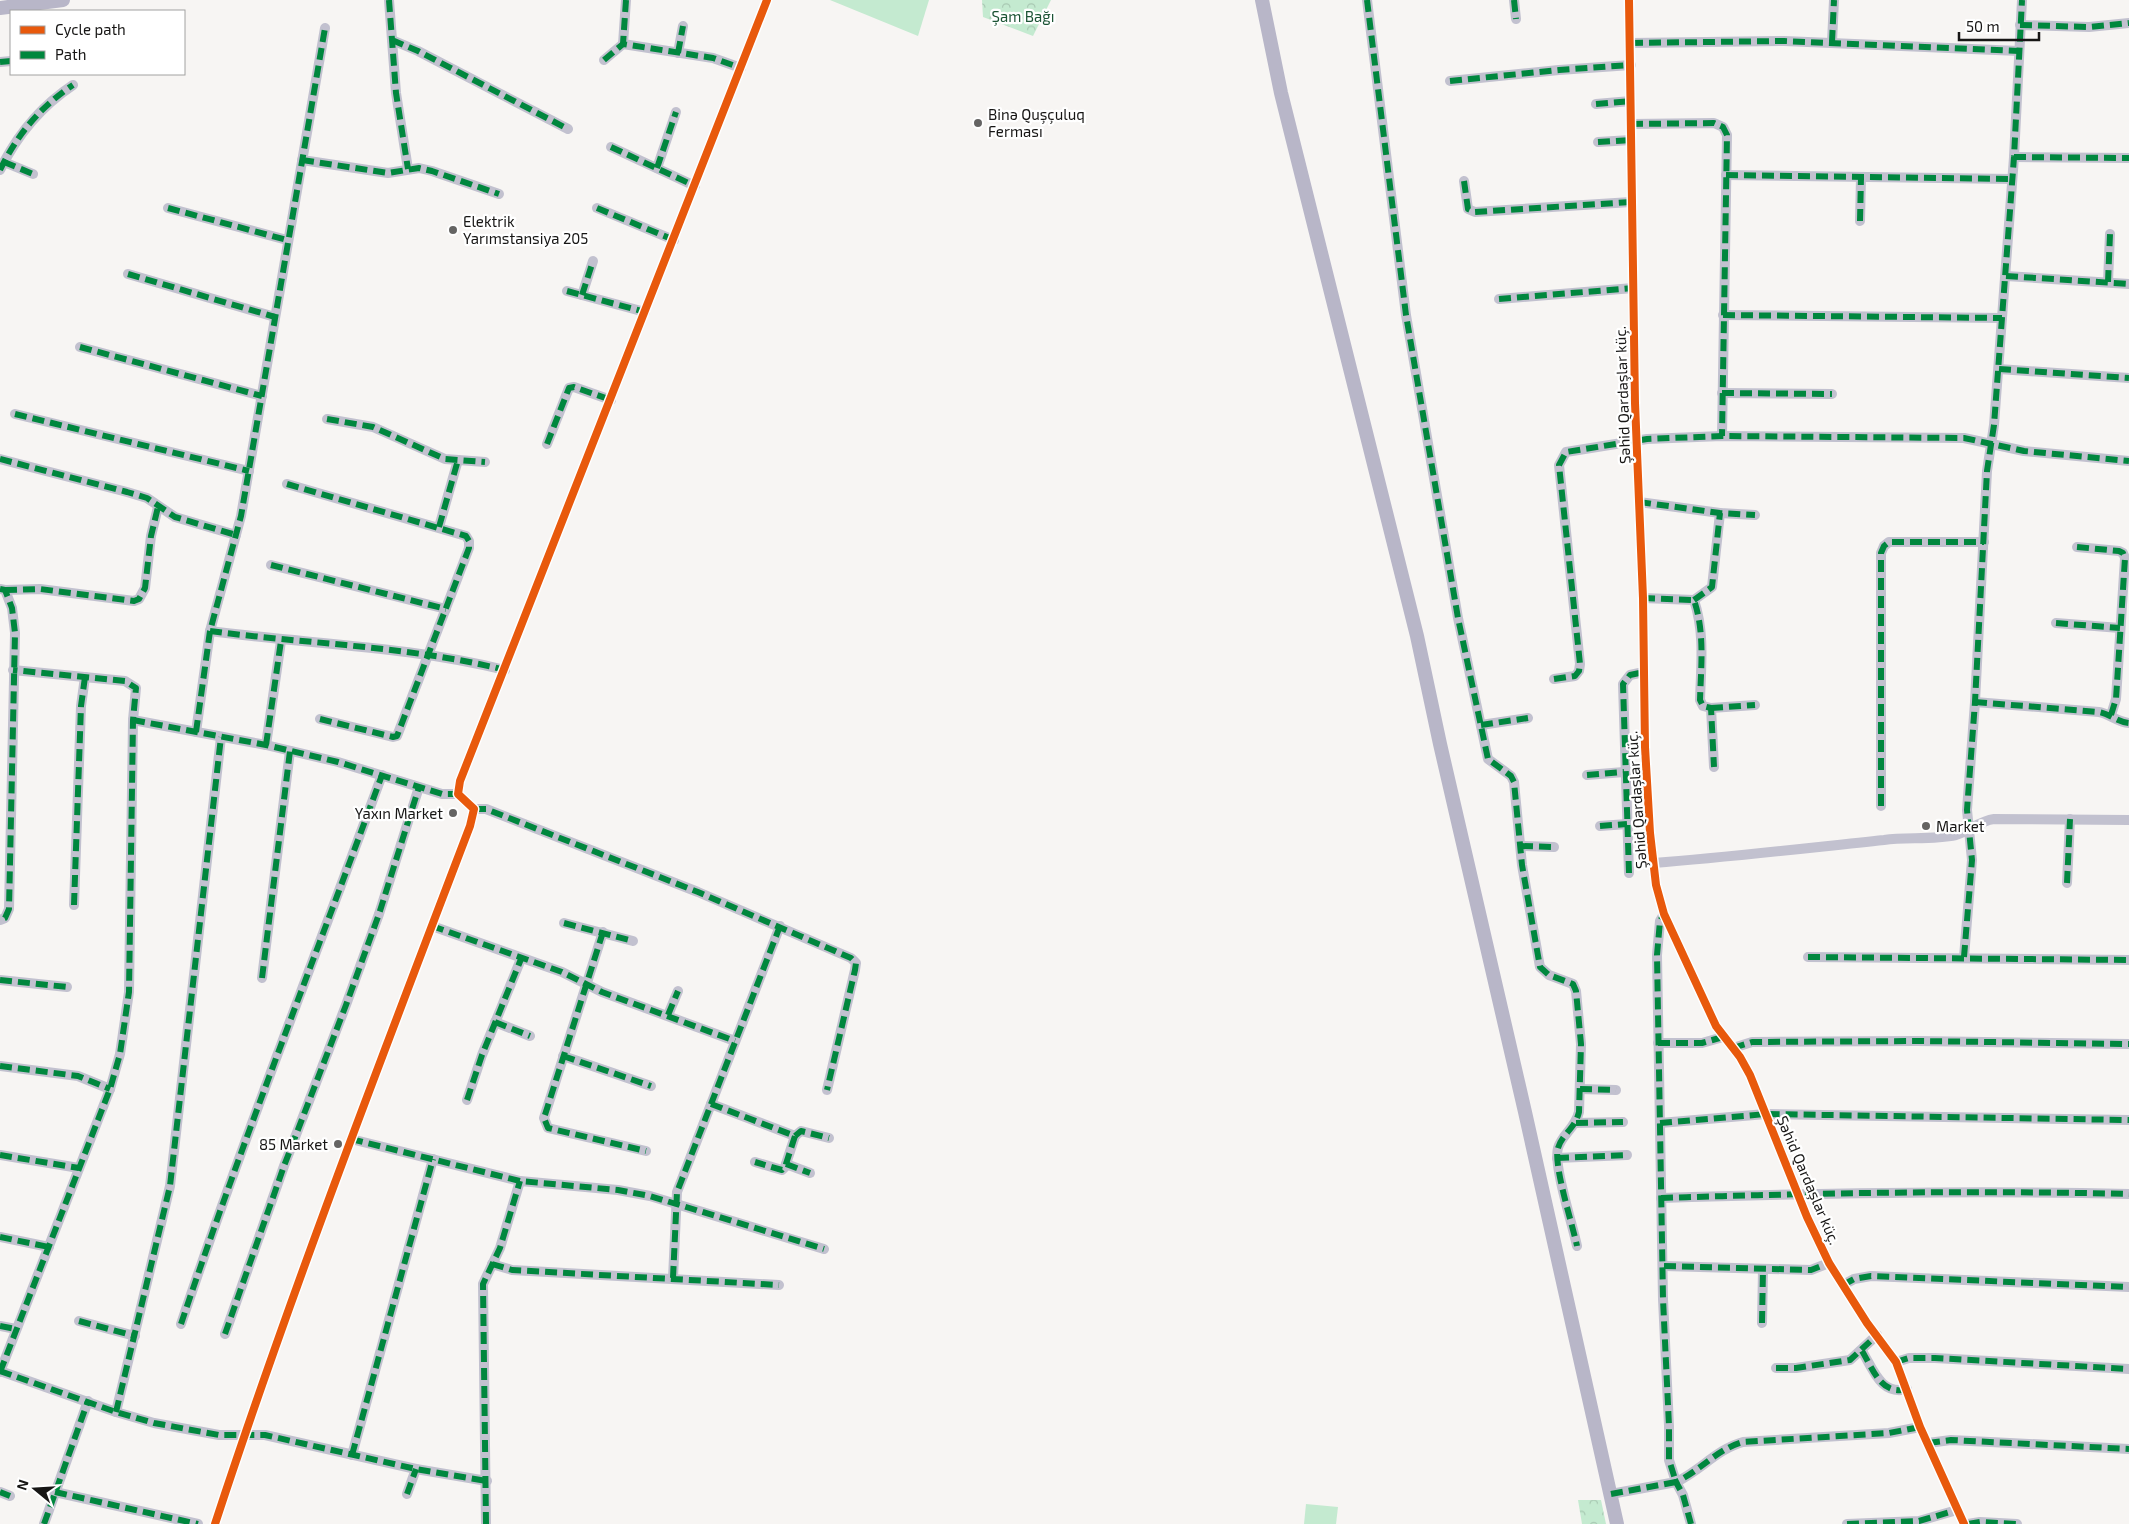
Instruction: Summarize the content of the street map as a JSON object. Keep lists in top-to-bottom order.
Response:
{
  "streets": {
    "street": ["Şəhid Qardaşlar küç."]
  },
  "parks": ["Şam Bağı"],
  "places": [
    "Binə Quşçuluq Ferması",
    "Elektrik Yarımstansiya 205",
    "Yaxın Market",
    "Market",
    "85 Market"
  ],
  "legend": ["Cycle path", "Path"],
  "scale_bar": "50 m",
  "north": "left"
}
